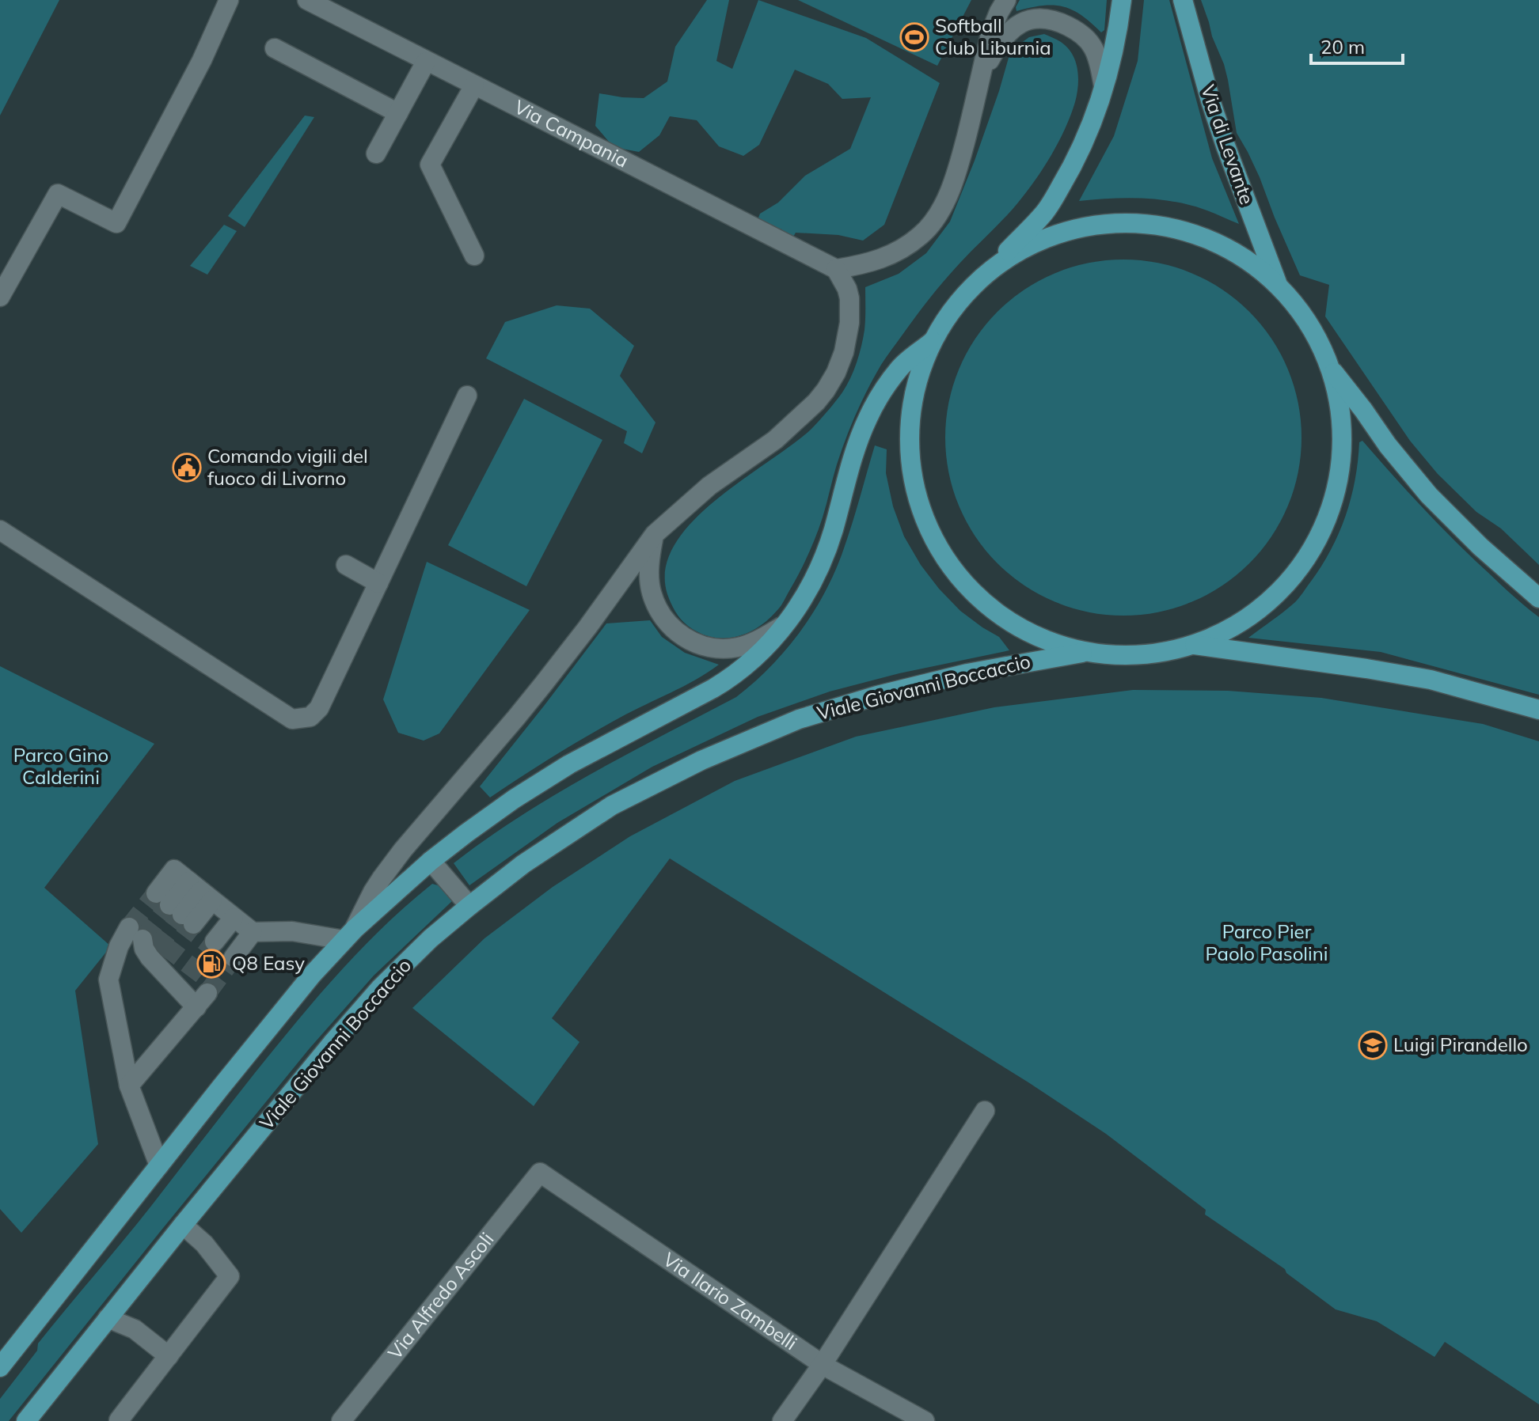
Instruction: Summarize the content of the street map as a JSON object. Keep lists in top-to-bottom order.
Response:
{
  "streets": {
    "main road": ["Via di Levante", "Viale Giovanni Boccaccio"],
    "street": ["Via Campania", "Via Alfredo Ascoli", "Via Ilario Zambelli"]
  },
  "crossings": [
    ["Via Campania", "Viale Giovanni Boccaccio"],
    ["Via di Levante", "Viale Giovanni Boccaccio"],
    ["Via Alfredo Ascoli", "Via Ilario Zambelli"]
  ],
  "parks": ["Parco Gino Calderini", "Parco Pier Paolo Pasolini"],
  "places": {
    "sports": ["Softball Club Liburnia"],
    "public building": ["Comando vigili del fuoco di Livorno"],
    "fuel station": ["Q8 Easy"],
    "school or university": ["Luigi Pirandello"]
  },
  "scale_bar": "20 m"
}
